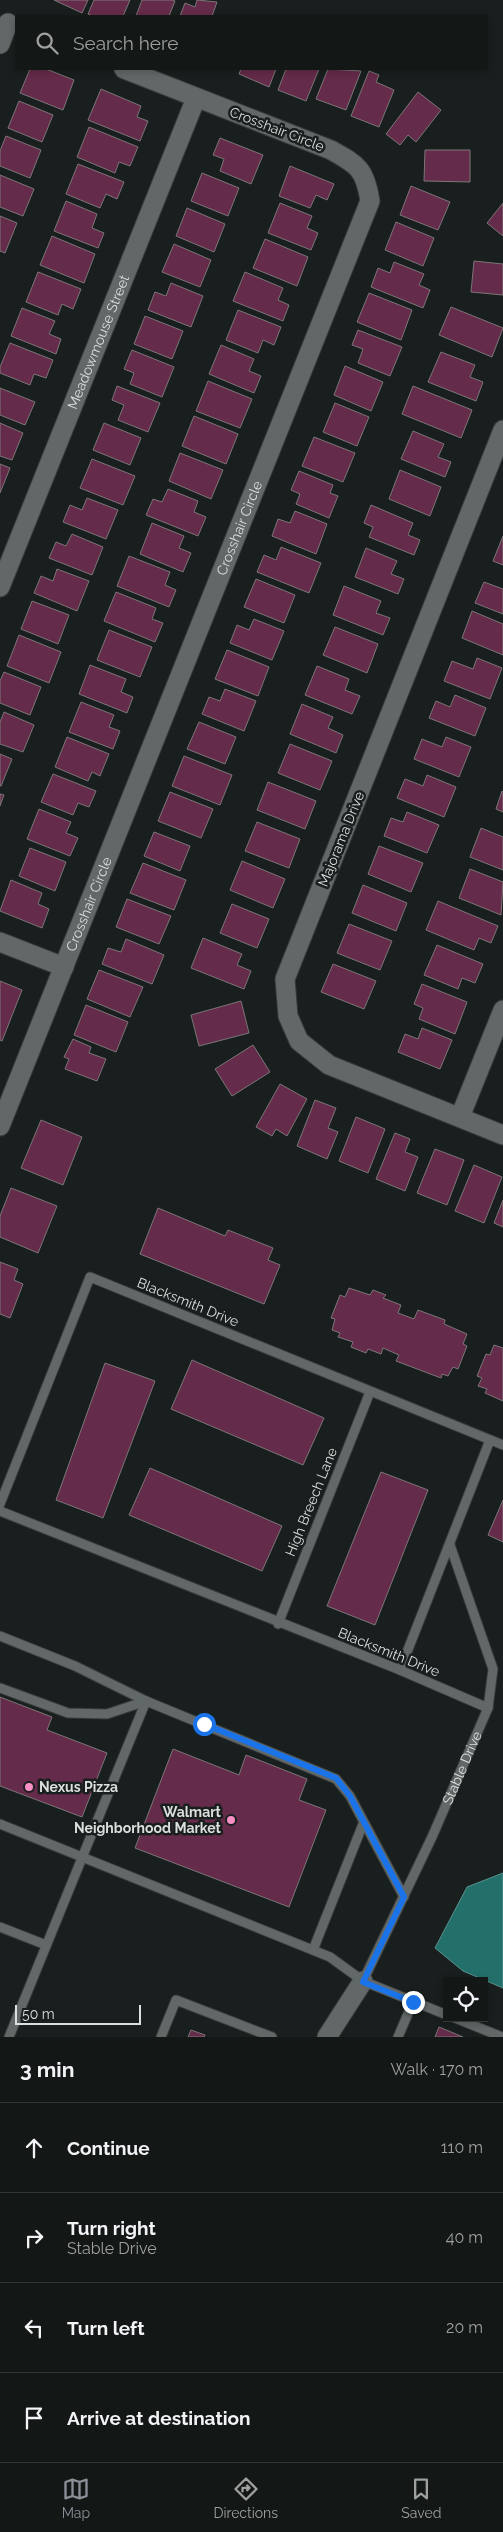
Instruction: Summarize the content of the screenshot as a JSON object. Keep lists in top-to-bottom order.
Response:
{
  "streets": {
    "street": [
      "Crosshair Circle",
      "Meadowmouse Street",
      "Majorama Drive",
      "Stable Drive"
    ],
    "lane": ["Blacksmith Drive", "High Breech Lane"]
  },
  "crossings": [
    ["Crosshair Circle", "Meadowmouse Street"],
    ["Blacksmith Drive", "High Breech Lane"],
    ["Blacksmith Drive", "Stable Drive"]
  ],
  "places": ["Nexus Pizza", "Walmart Neighborhood Market"],
  "scale_bar": "50 m",
  "page": {
    "search": "Search here",
    "scale": "50 m",
    "heading": ["3 min", "Walk · 170 m"],
    "list": [
      ["Continue", "110 m"],
      ["Turn right", "Stable Drive", "40 m"],
      ["Turn left", "20 m"],
      "Arrive at destination"
    ],
    "nav": ["Map", "Directions", "Saved"]
  }
}
